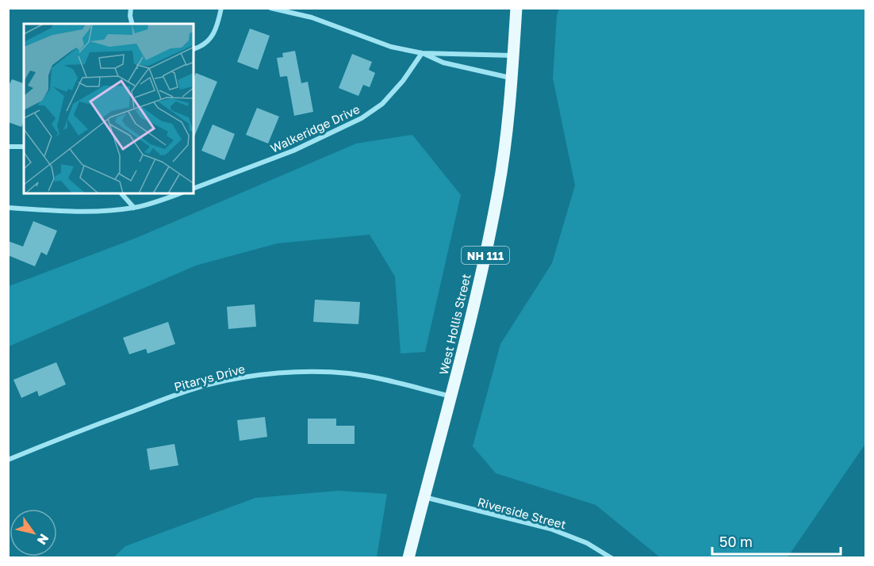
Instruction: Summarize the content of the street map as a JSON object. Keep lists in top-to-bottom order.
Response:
{
  "streets": {
    "main road": ["NH 111", "West Hollis Street"],
    "street": ["Walkeridge Drive", "Pitarys Drive", "Riverside Street"]
  },
  "crossings": [
    ["West Hollis Street", "Pitarys Drive"],
    ["West Hollis Street", "Riverside Street"]
  ],
  "scale_bar": "50 m",
  "north": "bottom right"
}
